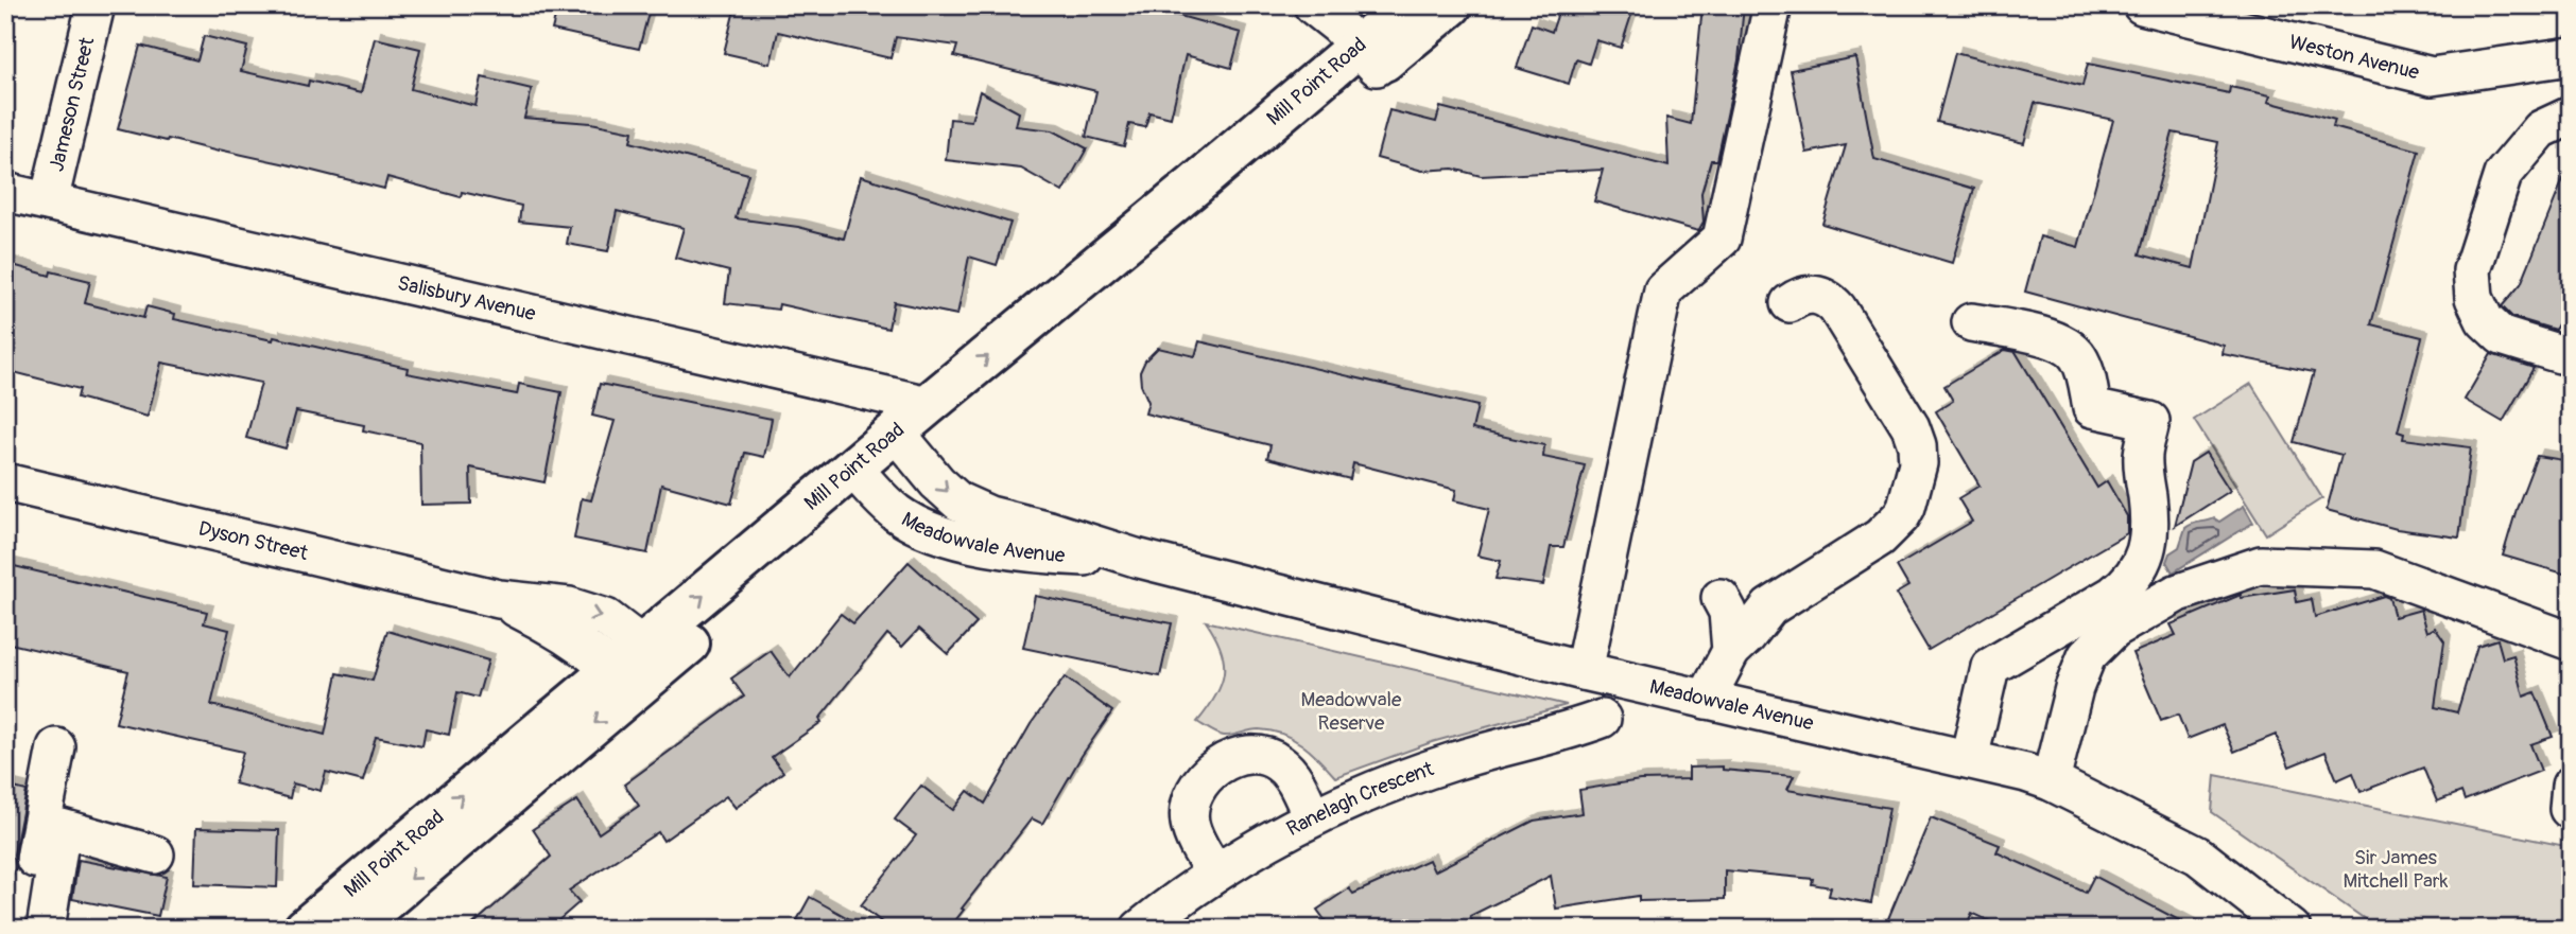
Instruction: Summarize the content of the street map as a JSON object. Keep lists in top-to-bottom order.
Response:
{
  "streets": {
    "main road": ["Mill Point Road"],
    "street": [
      "Weston Avenue",
      "Jameson Street",
      "Salisbury Avenue",
      "Meadowvale Avenue",
      "Dyson Street",
      "Ranelagh Crescent"
    ]
  },
  "crossings": [
    ["Mill Point Road", "Salisbury Avenue"],
    ["Mill Point Road", "Meadowvale Avenue"],
    ["Mill Point Road", "Dyson Street"],
    ["Jameson Street", "Salisbury Avenue"]
  ],
  "parks": ["Meadowvale Reserve", "Sir James Mitchell Park"]
}
